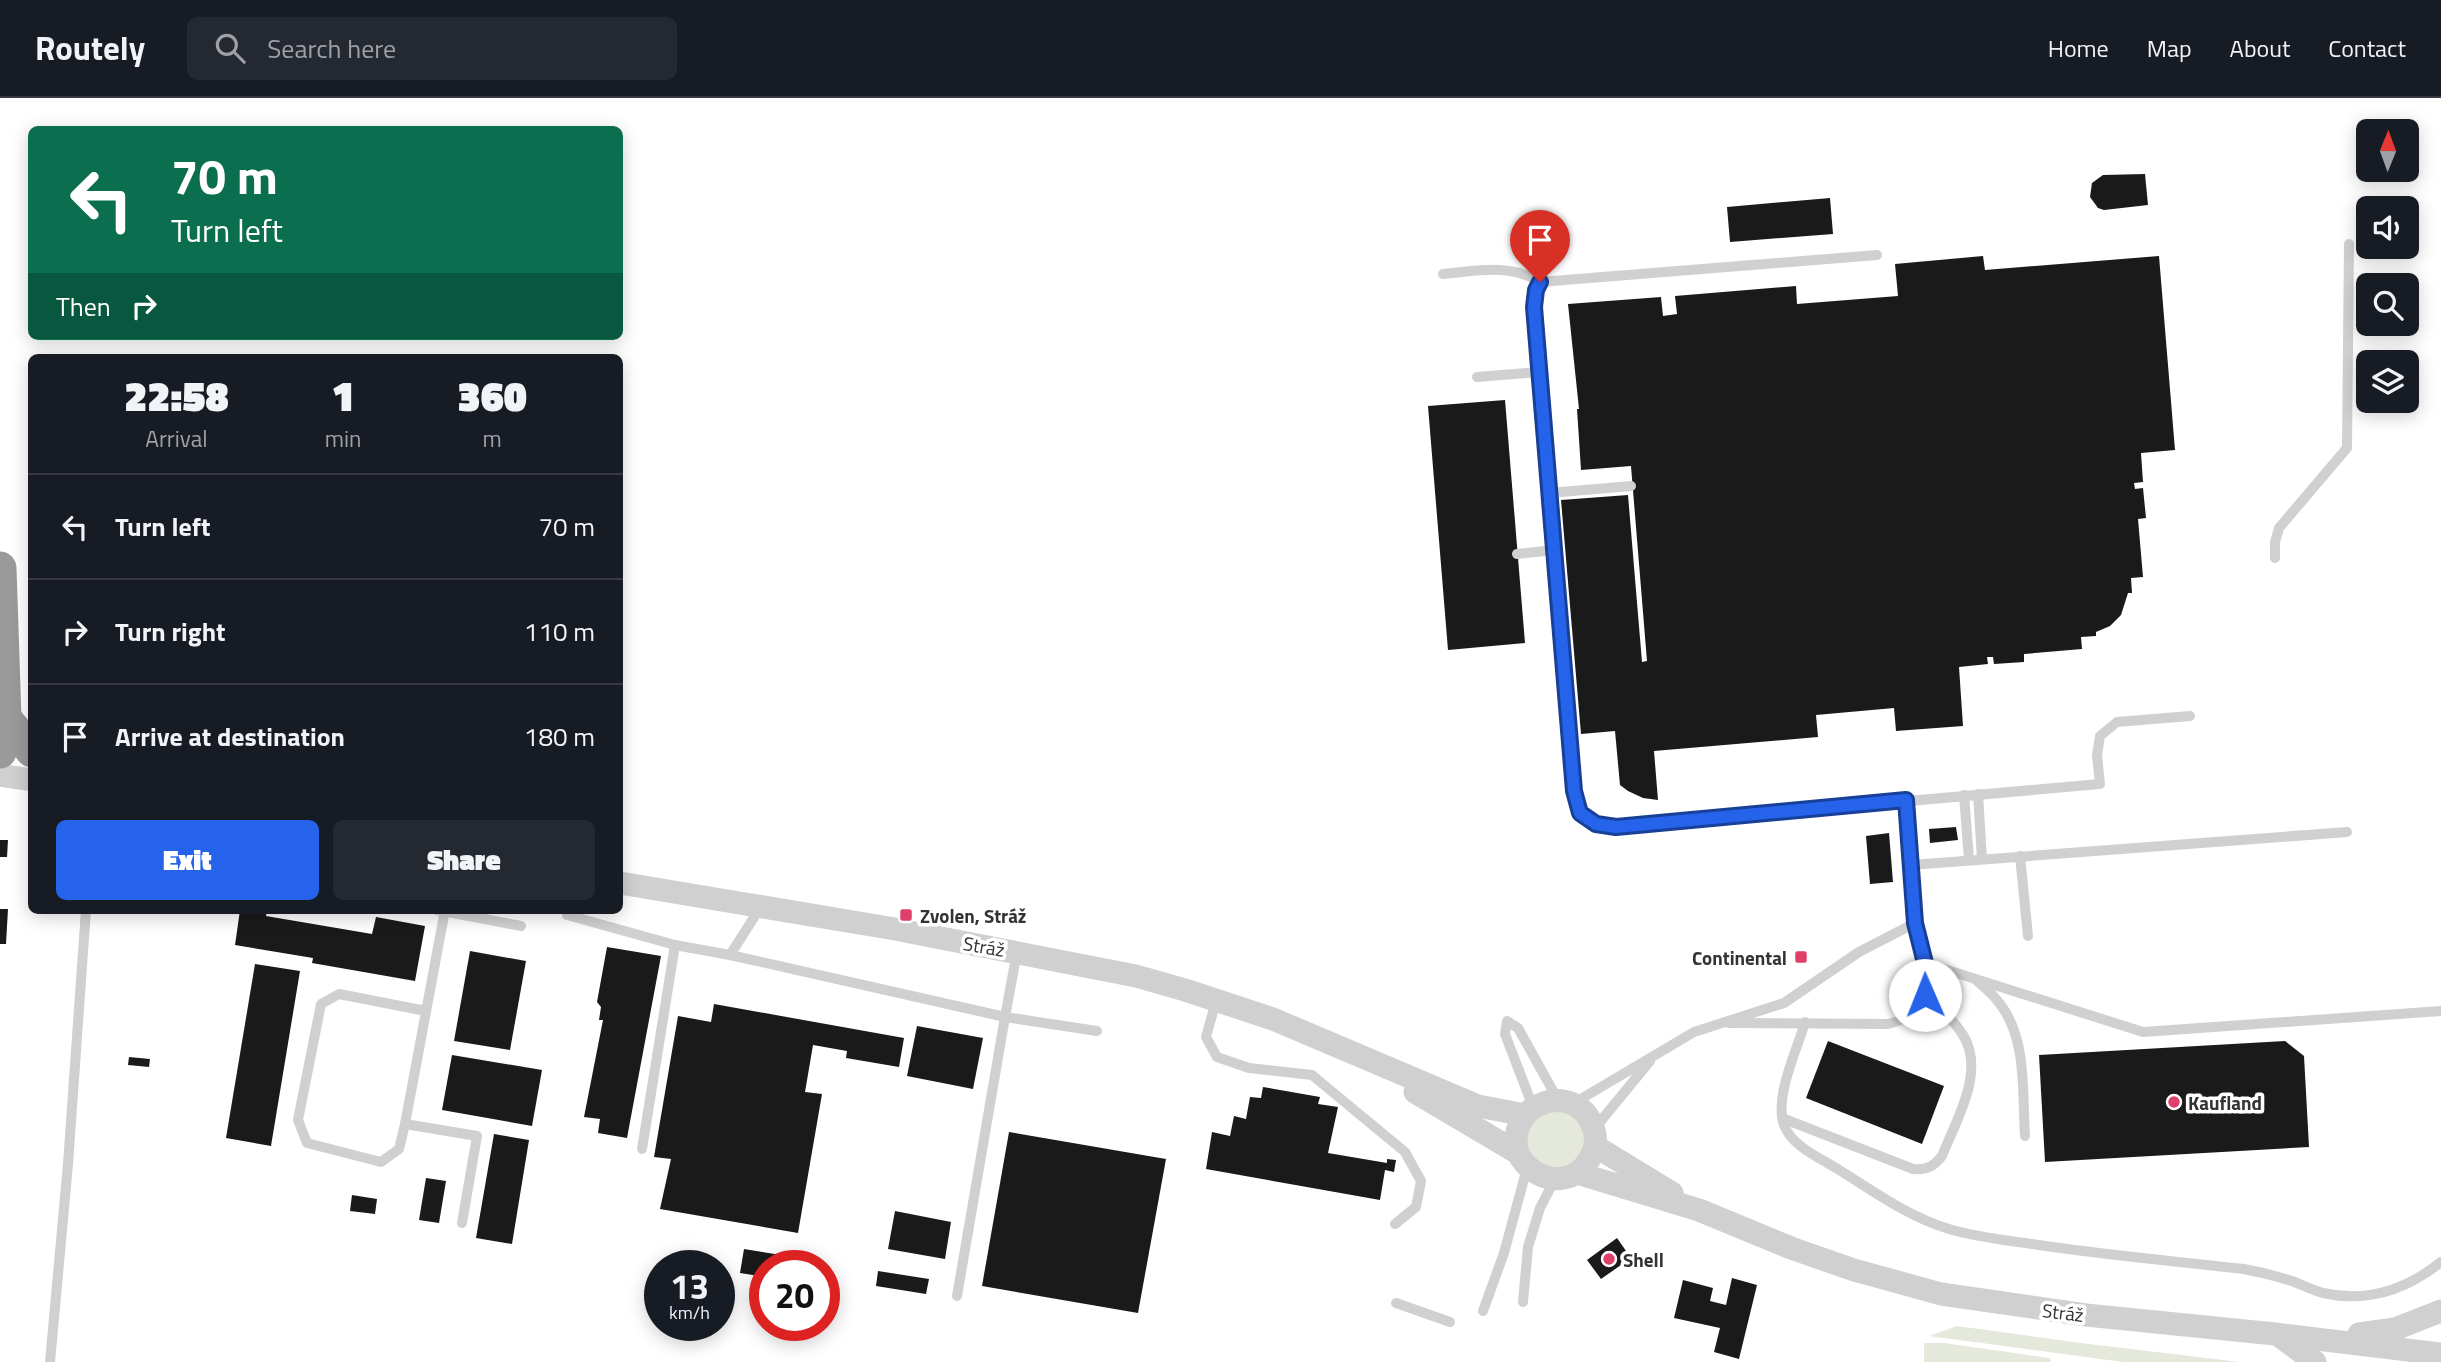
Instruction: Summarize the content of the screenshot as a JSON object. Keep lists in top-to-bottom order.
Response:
{
  "streets": {
    "street": ["Stráž"]
  },
  "places": {
    "transit": ["Zvolen, Stráž", "Continental"],
    "other": ["Kaufland", "Shell"]
  },
  "north": "top",
  "page": {
    "header": "Routely",
    "search": "Search here",
    "nav": [
      "Home",
      "Map",
      "About",
      "Contact"
    ],
    "turn": ["70 m", "Turn left"],
    "then": "Then",
    "eta": [
      "22:58",
      "Arrival",
      "1",
      "min",
      "360",
      "m"
    ],
    "list": [
      {
        "name": "Turn left",
        "value": "70 m"
      },
      {
        "name": "Turn right",
        "value": "110 m"
      },
      {
        "name": "Arrive at destination",
        "value": "180 m"
      }
    ],
    "buttons": ["Exit", "Share"],
    "speed": "13 km/h",
    "limit": "20"
  }
}
